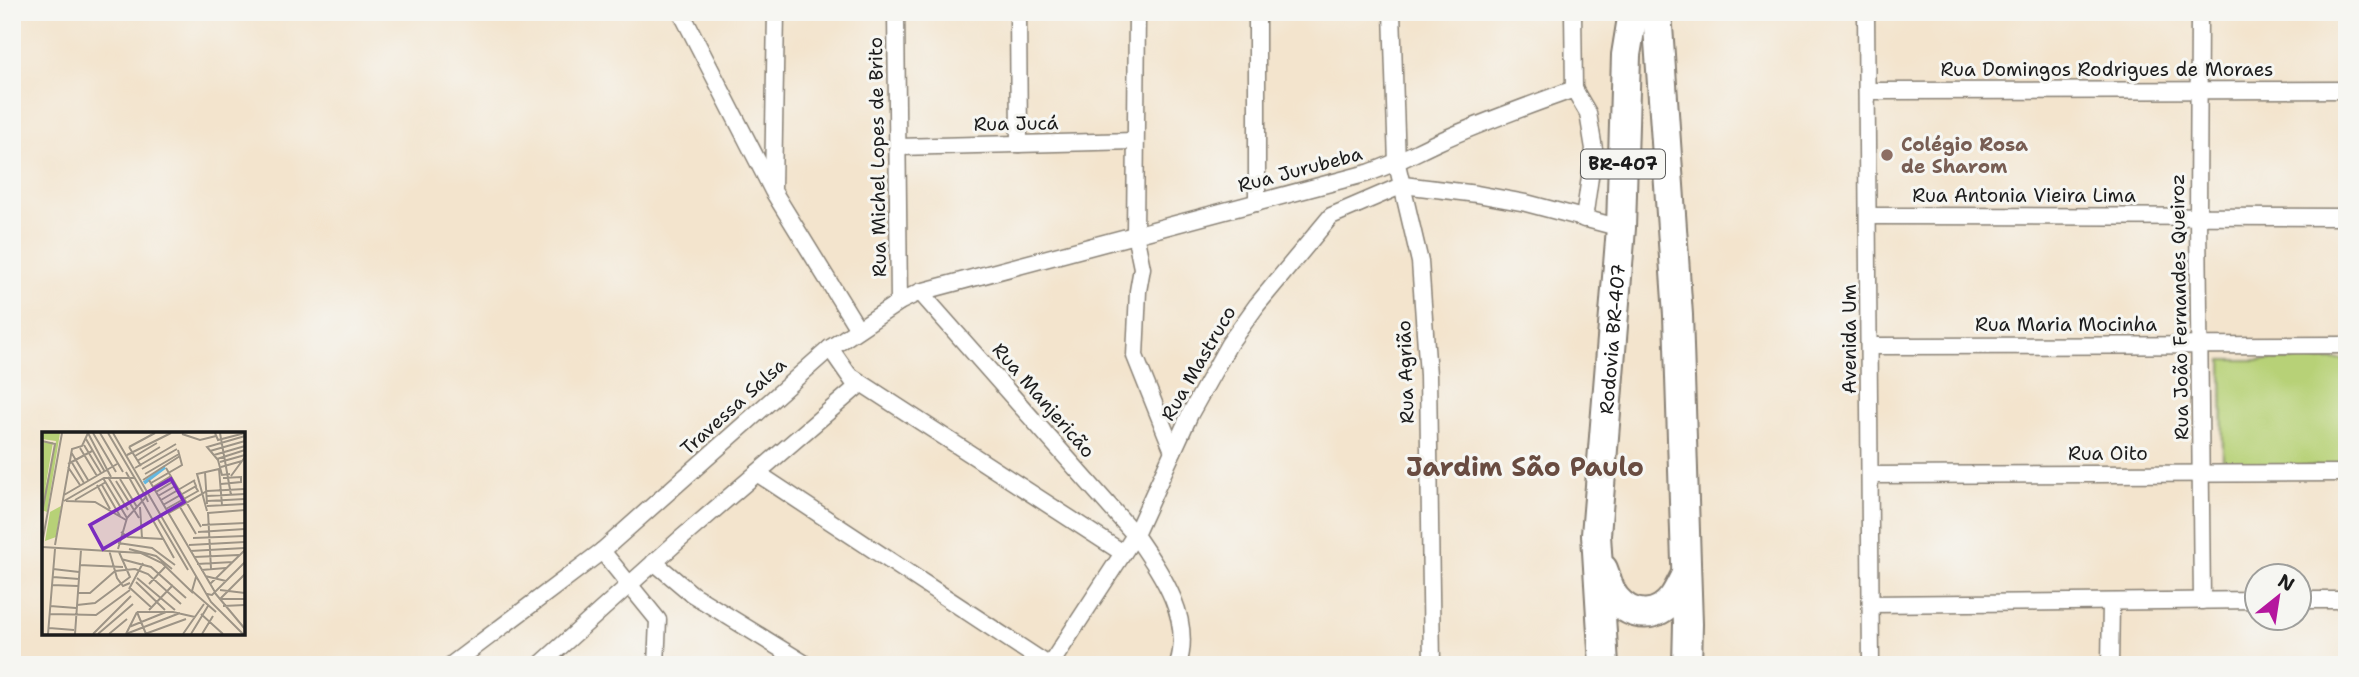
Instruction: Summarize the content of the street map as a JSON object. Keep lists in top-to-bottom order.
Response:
{
  "streets": {
    "highway": ["BR-407", "Rodovia BR-407"],
    "street": [
      "Rua Domingos Rodrigues de Moraes",
      "Rua Jucá",
      "Rua Michel Lopes de Brito",
      "Rua Jurubeba",
      "Rua Antonia Vieira Lima",
      "Rua João Fernandes Queiroz",
      "Rua Maria Mocinha",
      "Avenida Um",
      "Rua Mastruco",
      "Rua Agrião",
      "Rua Manjericão",
      "Travessa Salsa",
      "Rua Oito"
    ]
  },
  "crossings": [
    ["Rua Domingos Rodrigues de Moraes", "Rua João Fernandes Queiroz"],
    ["Rua Domingos Rodrigues de Moraes", "Avenida Um"],
    ["Rua Jucá", "Rua Michel Lopes de Brito"],
    ["Rua Jucá", "Rua Mastruco"],
    ["Rua Michel Lopes de Brito", "Rua Jurubeba"],
    ["Rua Michel Lopes de Brito", "Travessa Salsa"],
    ["Rua Jurubeba", "Rua Mastruco"],
    ["Rua Jurubeba", "Rua Agrião"],
    ["Rua Jurubeba", "Rua Manjericão"],
    ["Rua Jurubeba", "Travessa Salsa"],
    ["Rua Antonia Vieira Lima", "Rua João Fernandes Queiroz"],
    ["Rua Antonia Vieira Lima", "Avenida Um"],
    ["Rua João Fernandes Queiroz", "Rua Maria Mocinha"],
    ["Rua João Fernandes Queiroz", "Rua Oito"],
    ["Rua Maria Mocinha", "Avenida Um"],
    ["Avenida Um", "Rua Oito"],
    ["Rua Mastruco", "Rua Agrião"]
  ],
  "districts": ["Jardim São Paulo"],
  "places": ["Colégio Rosa de Sharom"],
  "north": "top right"
}
